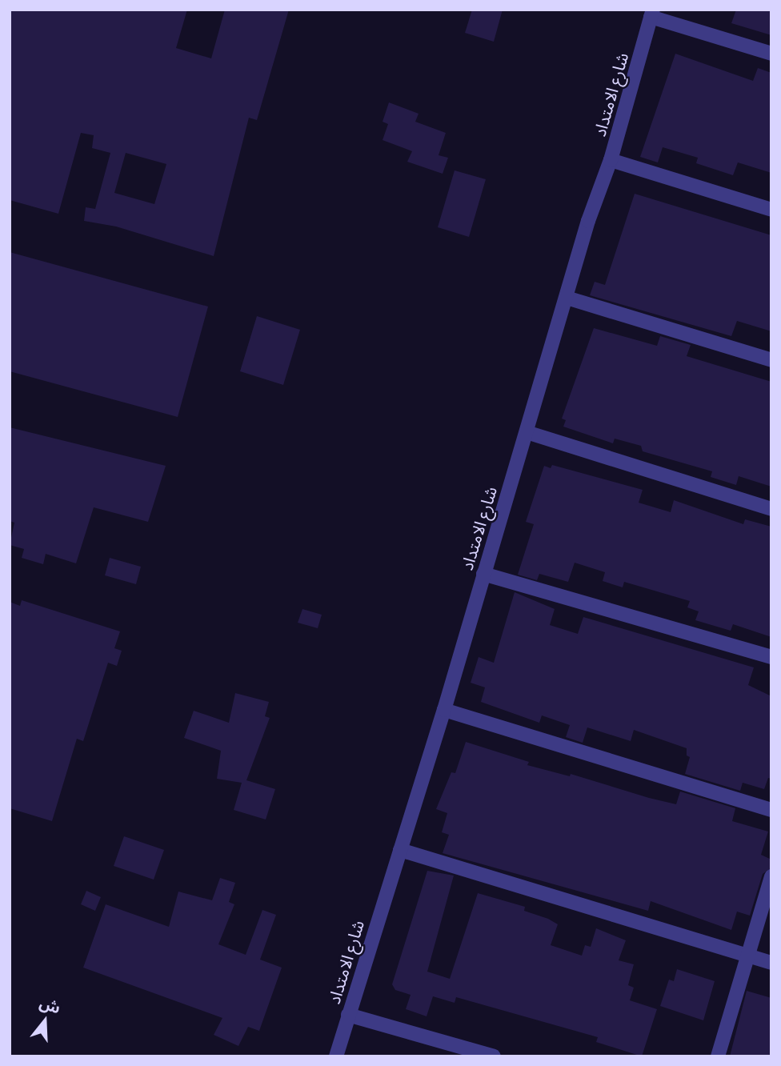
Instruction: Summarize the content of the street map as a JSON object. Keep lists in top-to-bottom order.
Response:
{
  "streets": {
    "street": ["شارع الامتداد"]
  },
  "north": "top"
}
